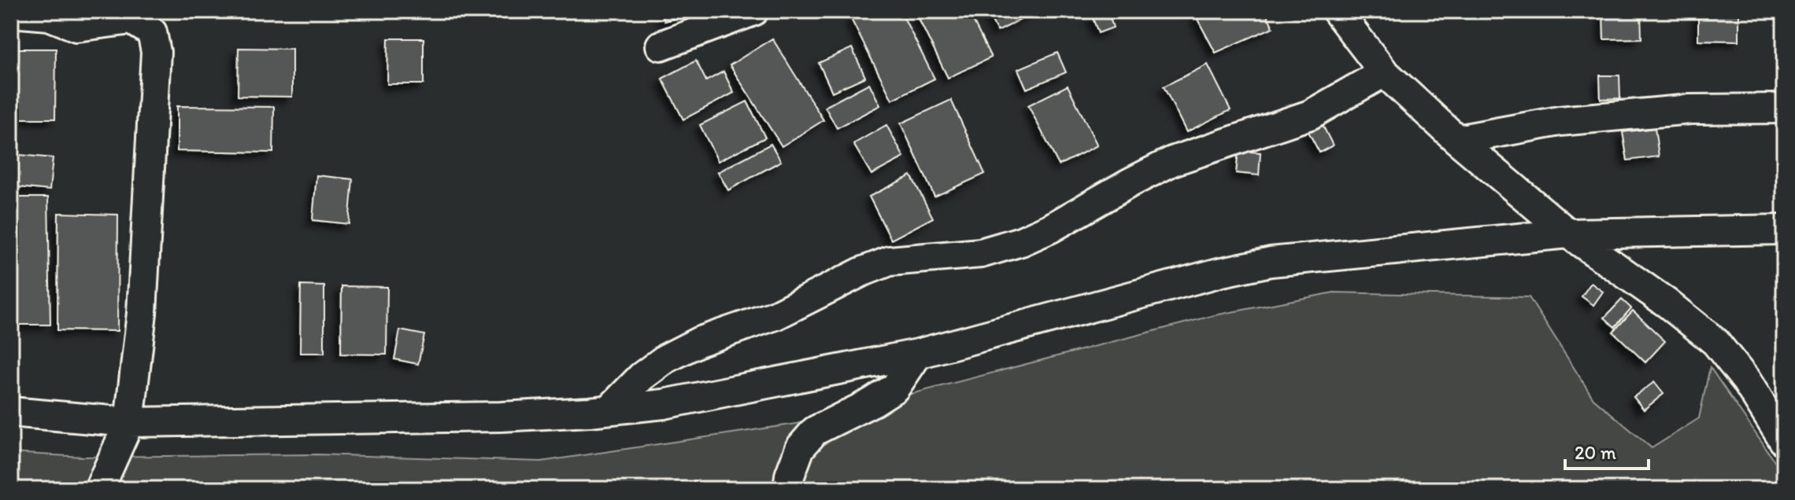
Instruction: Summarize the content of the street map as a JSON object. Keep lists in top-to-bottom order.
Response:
{
  "scale_bar": "20 m"
}
